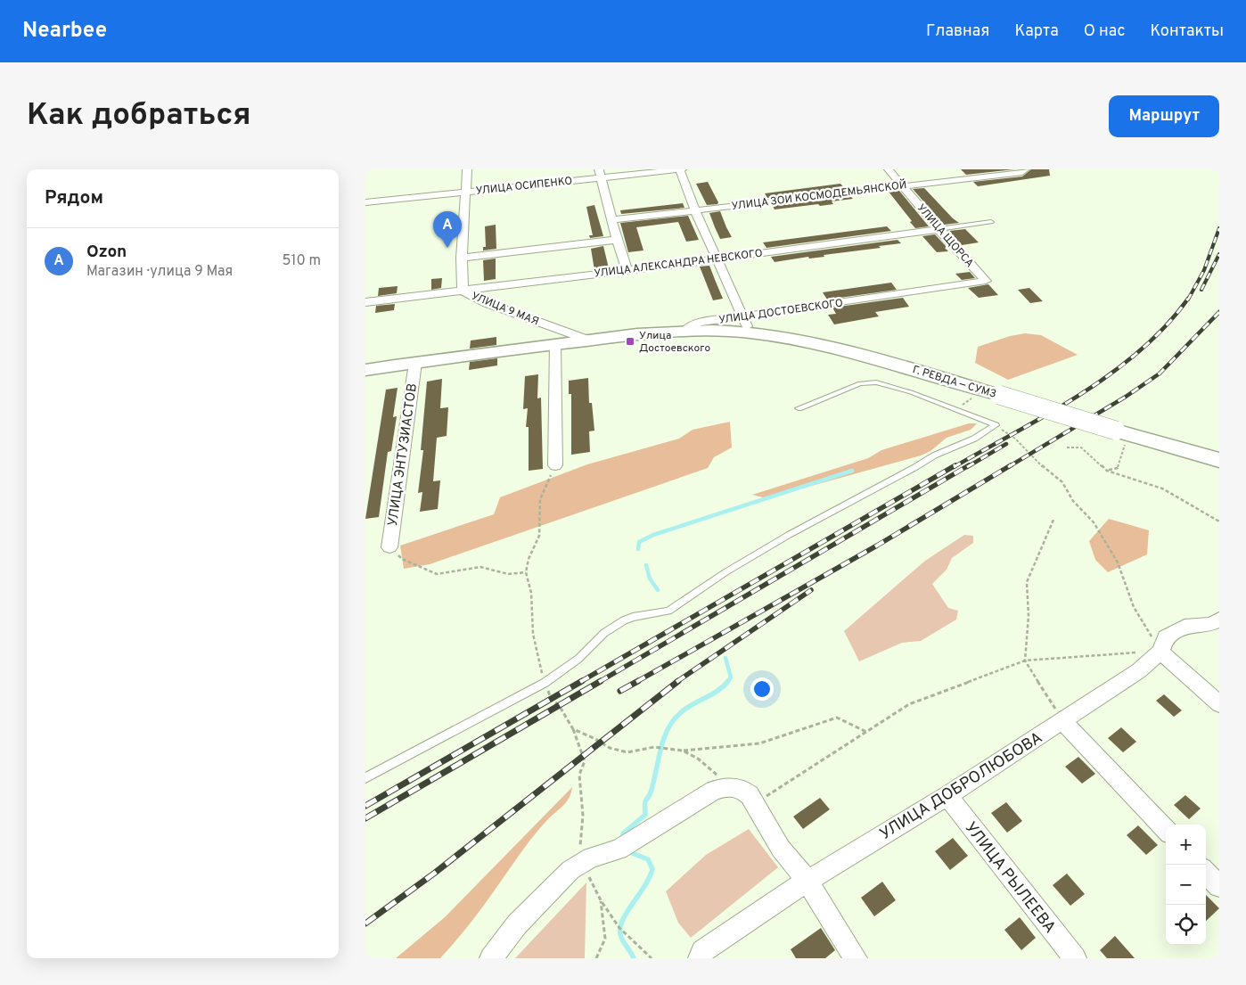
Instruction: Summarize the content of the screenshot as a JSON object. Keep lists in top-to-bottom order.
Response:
{
  "streets": {
    "main road": ["Г. РЕВДА — СУМЗ"],
    "street": [
      "УЛИЦА ОСИПЕНКО",
      "УЛИЦА ЗОИ КОСМОДЕМЬЯНСКОЙ",
      "УЛИЦА ЩОРСА",
      "УЛИЦА АЛЕКСАНДРА НЕВСКОГО",
      "УЛИЦА 9 МАЯ",
      "УЛИЦА ДОСТОЕВСКОГО",
      "УЛИЦА ЭНТУЗИАСТОВ",
      "УЛИЦА ДОБРОЛЮБОВА",
      "УЛИЦА РЫЛЕЕВА"
    ]
  },
  "crossings": [
    ["УЛИЦА ОСИПЕНКО", "УЛИЦА 9 МАЯ"],
    ["УЛИЦА ЗОИ КОСМОДЕМЬЯНСКОЙ", "УЛИЦА ЩОРСА"],
    ["УЛИЦА ЩОРСА", "УЛИЦА АЛЕКСАНДРА НЕВСКОГО"],
    ["УЛИЦА ЩОРСА", "УЛИЦА ДОСТОЕВСКОГО"],
    ["УЛИЦА АЛЕКСАНДРА НЕВСКОГО", "УЛИЦА 9 МАЯ"],
    ["УЛИЦА 9 МАЯ", "Г. РЕВДА — СУМЗ"],
    ["УЛИЦА ДОСТОЕВСКОГО", "Г. РЕВДА — СУМЗ"],
    ["УЛИЦА ДОБРОЛЮБОВА", "УЛИЦА РЫЛЕЕВА"]
  ],
  "places": {
    "transit": ["Улица Достоевского"]
  },
  "page": {
    "header": "Nearbee",
    "nav": [
      "Главная",
      "Карта",
      "О нас",
      "Контакты"
    ],
    "buttons": "Маршрут",
    "title": "Как добраться",
    "heading": "Рядом",
    "pins": "A",
    "list": [
      {
        "mark": "A",
        "name": "Ozon",
        "note": "Магазин · улица 9 Мая",
        "value": "510 m"
      }
    ],
    "map_buttons": ["+", "−"]
  }
}
